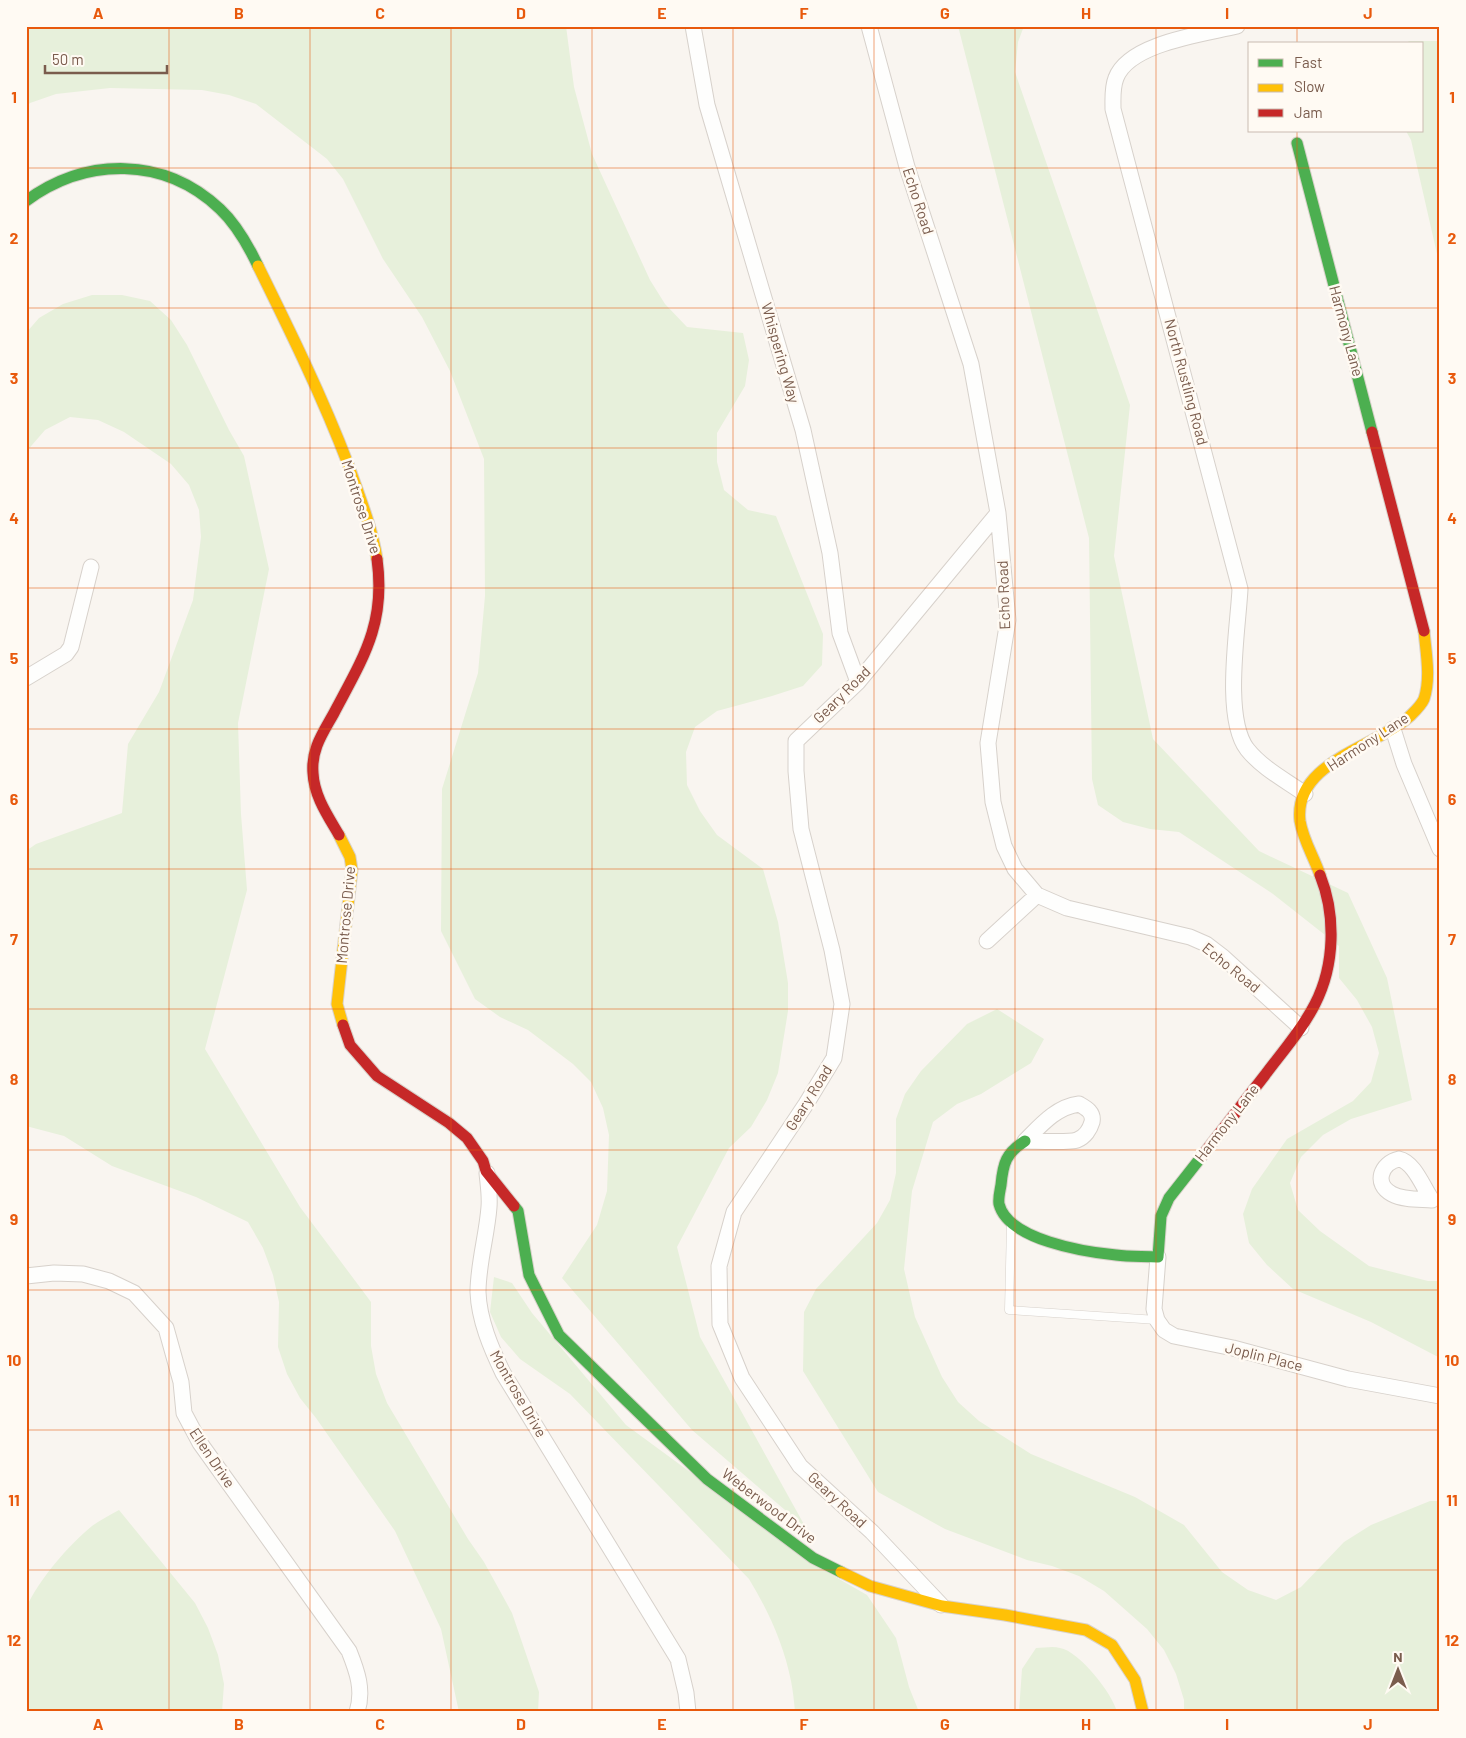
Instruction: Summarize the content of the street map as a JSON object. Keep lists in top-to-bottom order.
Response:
{
  "streets": {
    "street": [
      "Echo Road",
      "Harmony Lane",
      "Whispering Way",
      "North Rustling Road",
      "Montrose Drive",
      "Geary Road",
      "Joplin Place",
      "Ellen Drive",
      "Weberwood Drive"
    ]
  },
  "crossings": [
    ["Echo Road", "Harmony Lane"],
    ["Echo Road", "Geary Road"],
    ["Harmony Lane", "North Rustling Road"],
    ["Whispering Way", "Geary Road"],
    ["Montrose Drive", "Weberwood Drive"],
    ["Geary Road", "Weberwood Drive"]
  ],
  "legend": ["Fast", "Slow", "Jam"],
  "scale_bar": "50 m",
  "north": "top",
  "grid": {
    "columns": [
      "A",
      "B",
      "C",
      "D",
      "E",
      "F",
      "G",
      "H",
      "I",
      "J"
    ],
    "rows": [
      "1",
      "2",
      "3",
      "4",
      "5",
      "6",
      "7",
      "8",
      "9",
      "10",
      "11",
      "12"
    ]
  }
}
